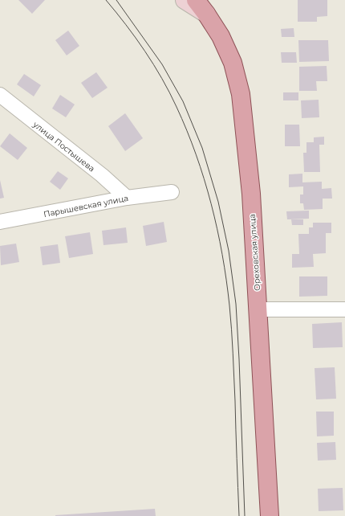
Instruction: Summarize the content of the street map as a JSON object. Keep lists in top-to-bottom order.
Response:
{
  "streets": {
    "main road": ["Ореховская улица"],
    "street": ["улица Постышева", "Парышевская улица"]
  },
  "crossings": [
    ["улица Постышева", "Парышевская улица"]
  ]
}
